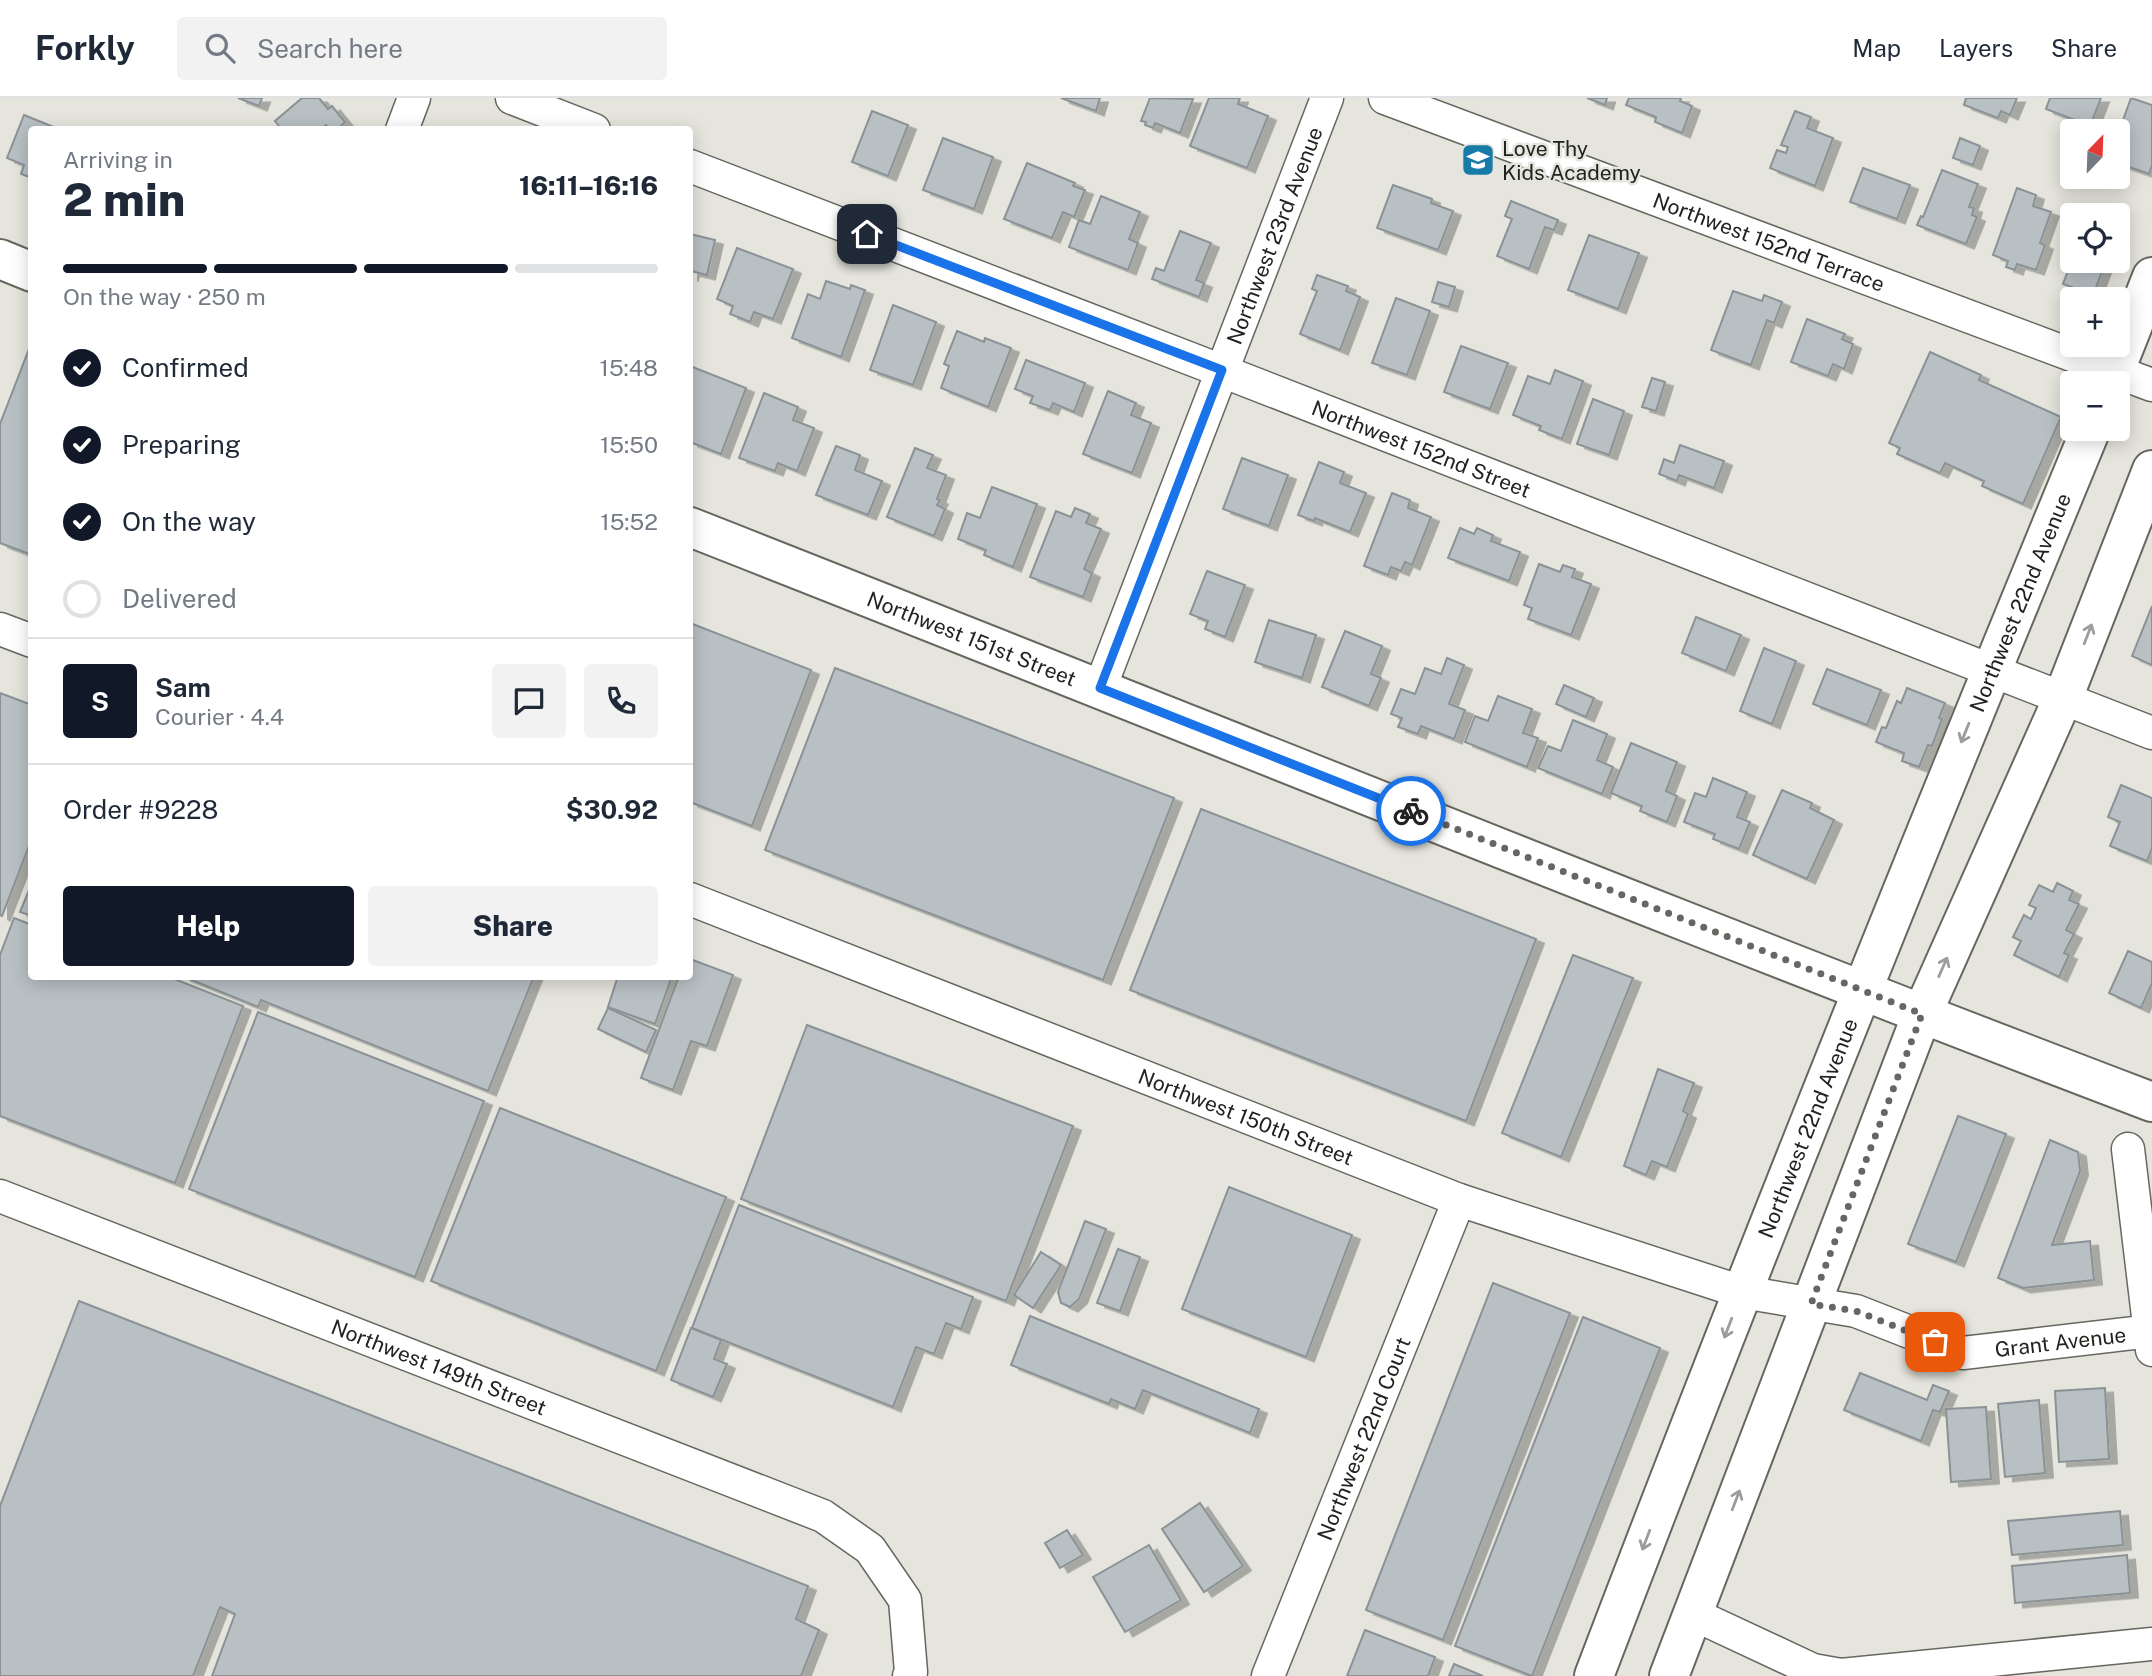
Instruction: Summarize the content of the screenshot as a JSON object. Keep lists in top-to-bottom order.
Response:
{
  "streets": {
    "main road": ["Northwest 22nd Avenue", "Northwest 151st Street"],
    "street": [
      "Northwest 23rd Avenue",
      "Northwest 152nd Terrace",
      "Northwest 152nd Street",
      "Northwest 150th Street",
      "Grant Avenue",
      "Northwest 149th Street",
      "Northwest 22nd Court"
    ]
  },
  "crossings": [
    ["Northwest 23rd Avenue", "Northwest 152nd Street"],
    ["Northwest 23rd Avenue", "Northwest 151st Street"],
    ["Northwest 152nd Street", "Northwest 22nd Avenue"],
    ["Northwest 22nd Avenue", "Northwest 151st Street"],
    ["Northwest 22nd Avenue", "Northwest 150th Street"],
    ["Northwest 150th Street", "Grant Avenue"],
    ["Northwest 150th Street", "Northwest 22nd Court"]
  ],
  "places": {
    "school or university": ["Love Thy Kids Academy"]
  },
  "north": "top right",
  "page": {
    "header": "Forkly",
    "search": "Search here",
    "nav": ["Map", "Layers", "Share"],
    "map_buttons": ["+", "−"],
    "heading": ["2 min", "Arriving in", "16:11–16:16"],
    "panel": [
      "Sam",
      "Courier · 4.4",
      "Order #9228",
      "$30.92"
    ],
    "bar": "On the way · 250 m",
    "list": [
      ["Confirmed", "15:48"],
      ["Preparing", "15:50"],
      ["On the way", "15:52"],
      "Delivered"
    ],
    "round": "S",
    "buttons": ["Help", "Share"]
  }
}
